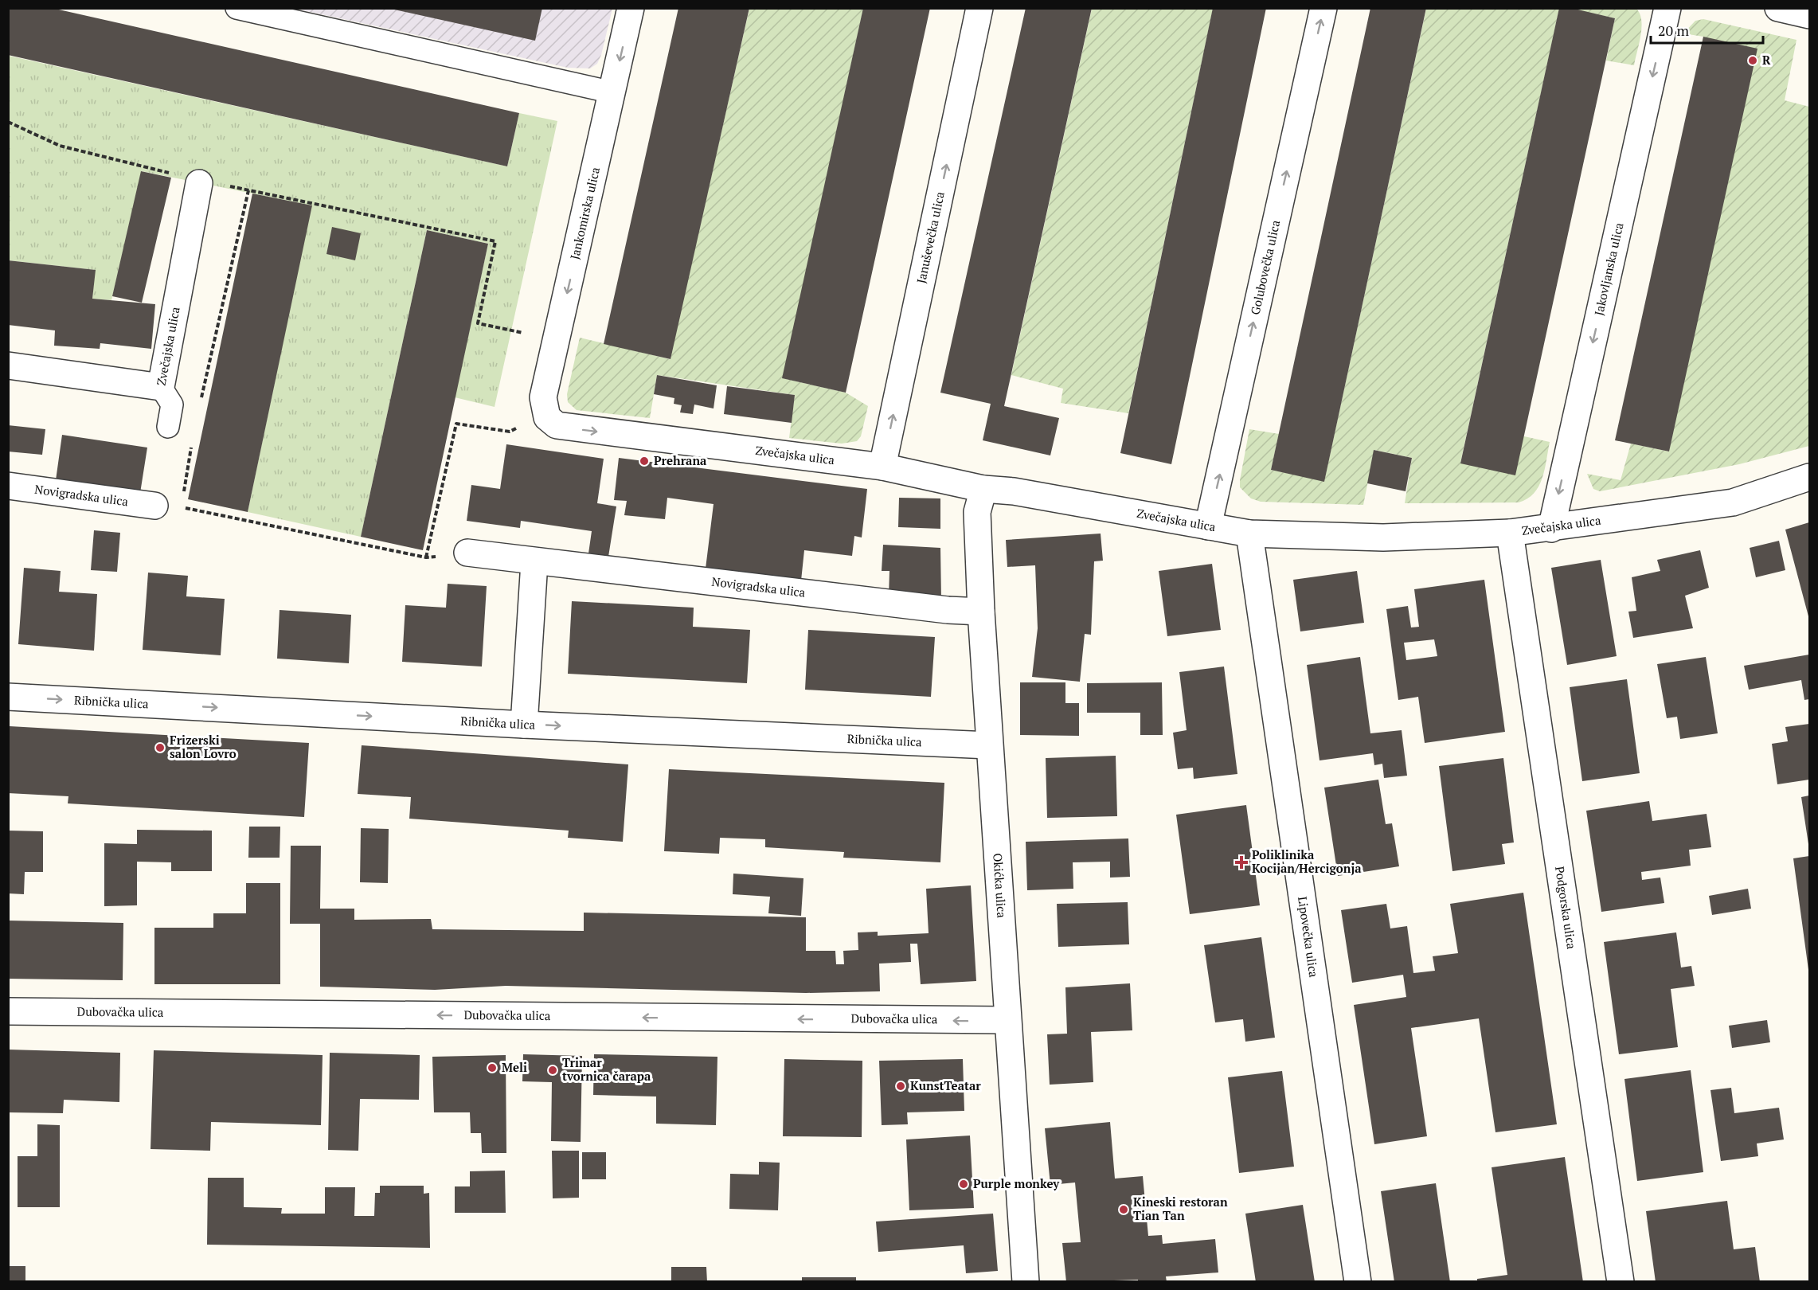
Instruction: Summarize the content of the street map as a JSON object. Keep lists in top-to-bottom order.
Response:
{
  "streets": {
    "street": [
      "Jankomirska ulica",
      "Januševečka ulica",
      "Golubovečka ulica",
      "Jakovljanska ulica",
      "Zvečajska ulica",
      "Novigradska ulica",
      "Ribnička ulica",
      "Okićka ulica",
      "Podgorska ulica",
      "Lipovečka ulica",
      "Dubovačka ulica"
    ]
  },
  "crossings": [
    ["Jankomirska ulica", "Zvečajska ulica"],
    ["Januševečka ulica", "Zvečajska ulica"],
    ["Golubovečka ulica", "Zvečajska ulica"],
    ["Jakovljanska ulica", "Zvečajska ulica"],
    ["Zvečajska ulica", "Okićka ulica"],
    ["Zvečajska ulica", "Podgorska ulica"],
    ["Zvečajska ulica", "Lipovečka ulica"],
    ["Novigradska ulica", "Okićka ulica"],
    ["Ribnička ulica", "Okićka ulica"],
    ["Okićka ulica", "Dubovačka ulica"]
  ],
  "one_way": [
    "Jankomirska ulica",
    "Januševečka ulica",
    "Golubovečka ulica",
    "Jakovljanska ulica",
    "Ribnička ulica",
    "Dubovačka ulica"
  ],
  "places": {
    "other": [
      "R",
      "Prehrana",
      "Frizerski salon Lovro",
      "Meli",
      "Trimar tvornica čarapa",
      "KunstTeatar",
      "Purple monkey",
      "Kineski restoran Tian Tan"
    ],
    "health": ["Poliklinika Kocijan/Hercigonja"]
  },
  "scale_bar": "20 m"
}
